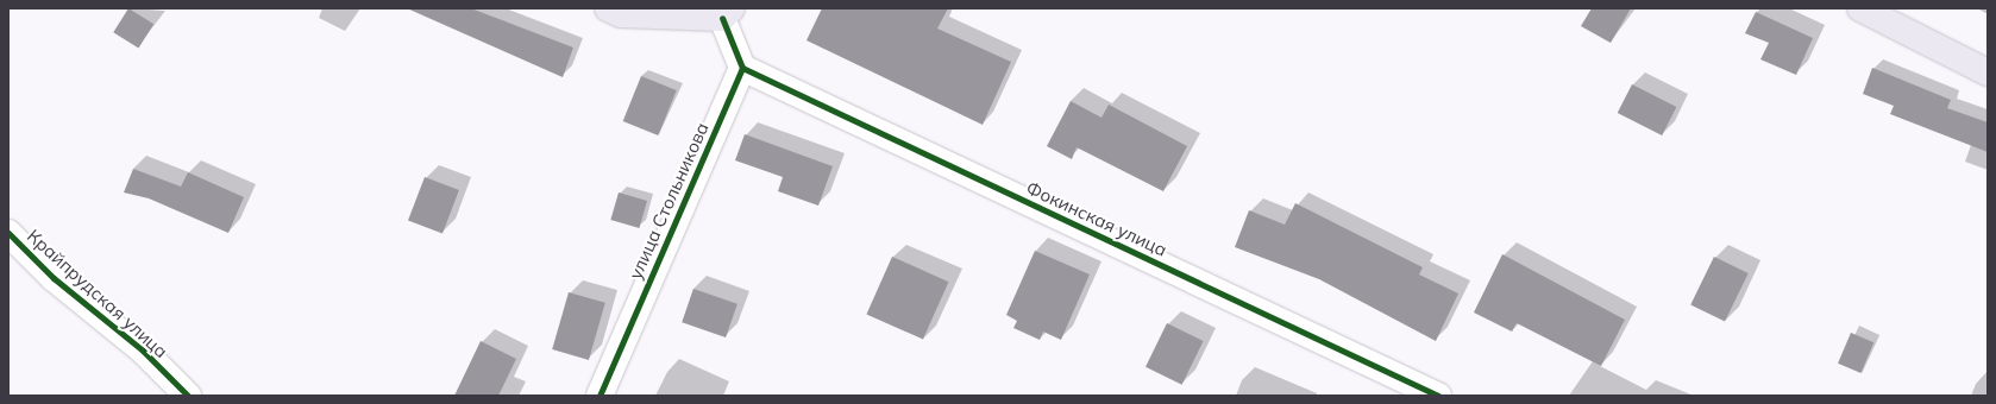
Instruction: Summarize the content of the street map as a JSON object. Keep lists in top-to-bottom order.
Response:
{
  "streets": {
    "street": ["улица Стольникова", "Фокинская улица", "Крайпрудская улица"]
  },
  "crossings": [
    ["улица Стольникова", "Фокинская улица"]
  ]
}
